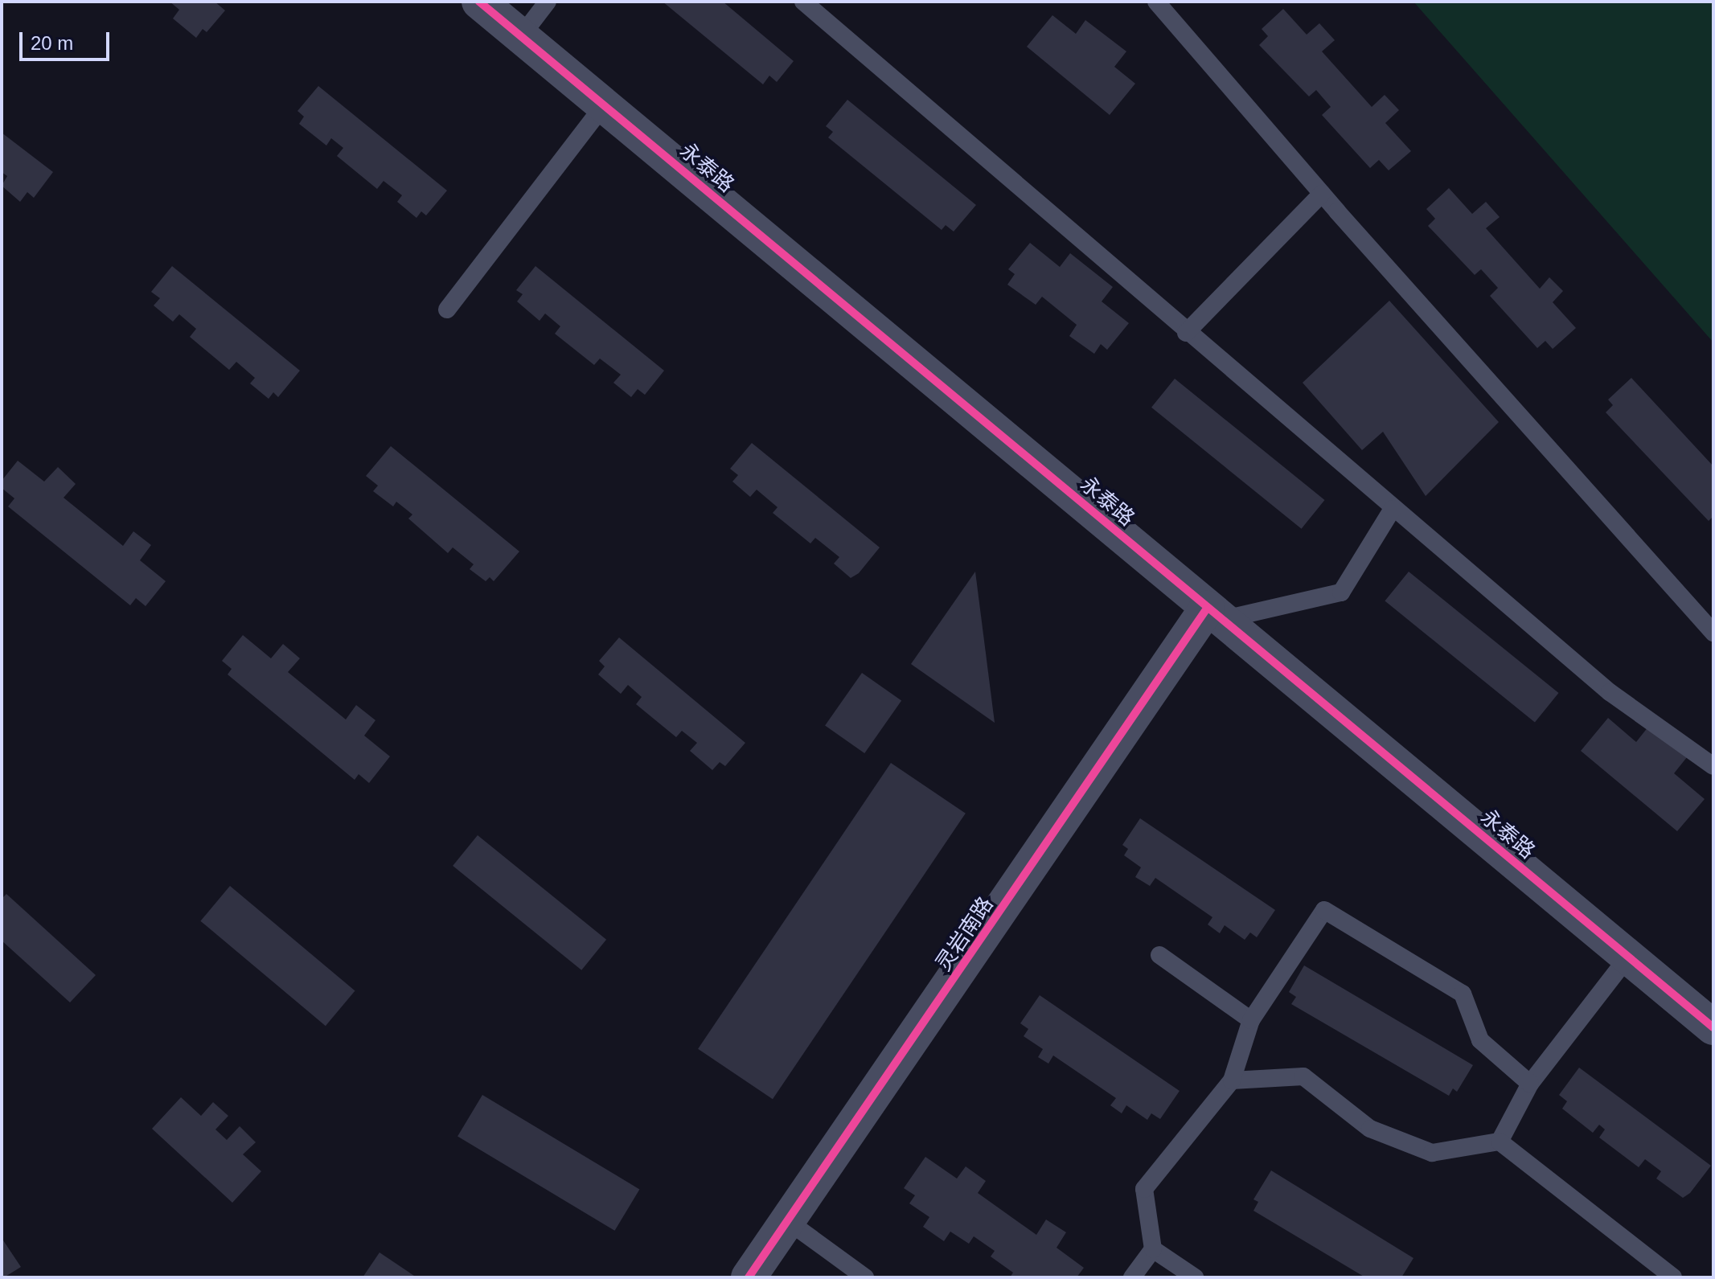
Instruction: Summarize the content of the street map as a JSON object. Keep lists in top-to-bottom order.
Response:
{
  "streets": {
    "street": ["永泰路", "灵岩南路"]
  },
  "crossings": [
    ["永泰路", "灵岩南路"]
  ],
  "scale_bar": "20 m"
}
